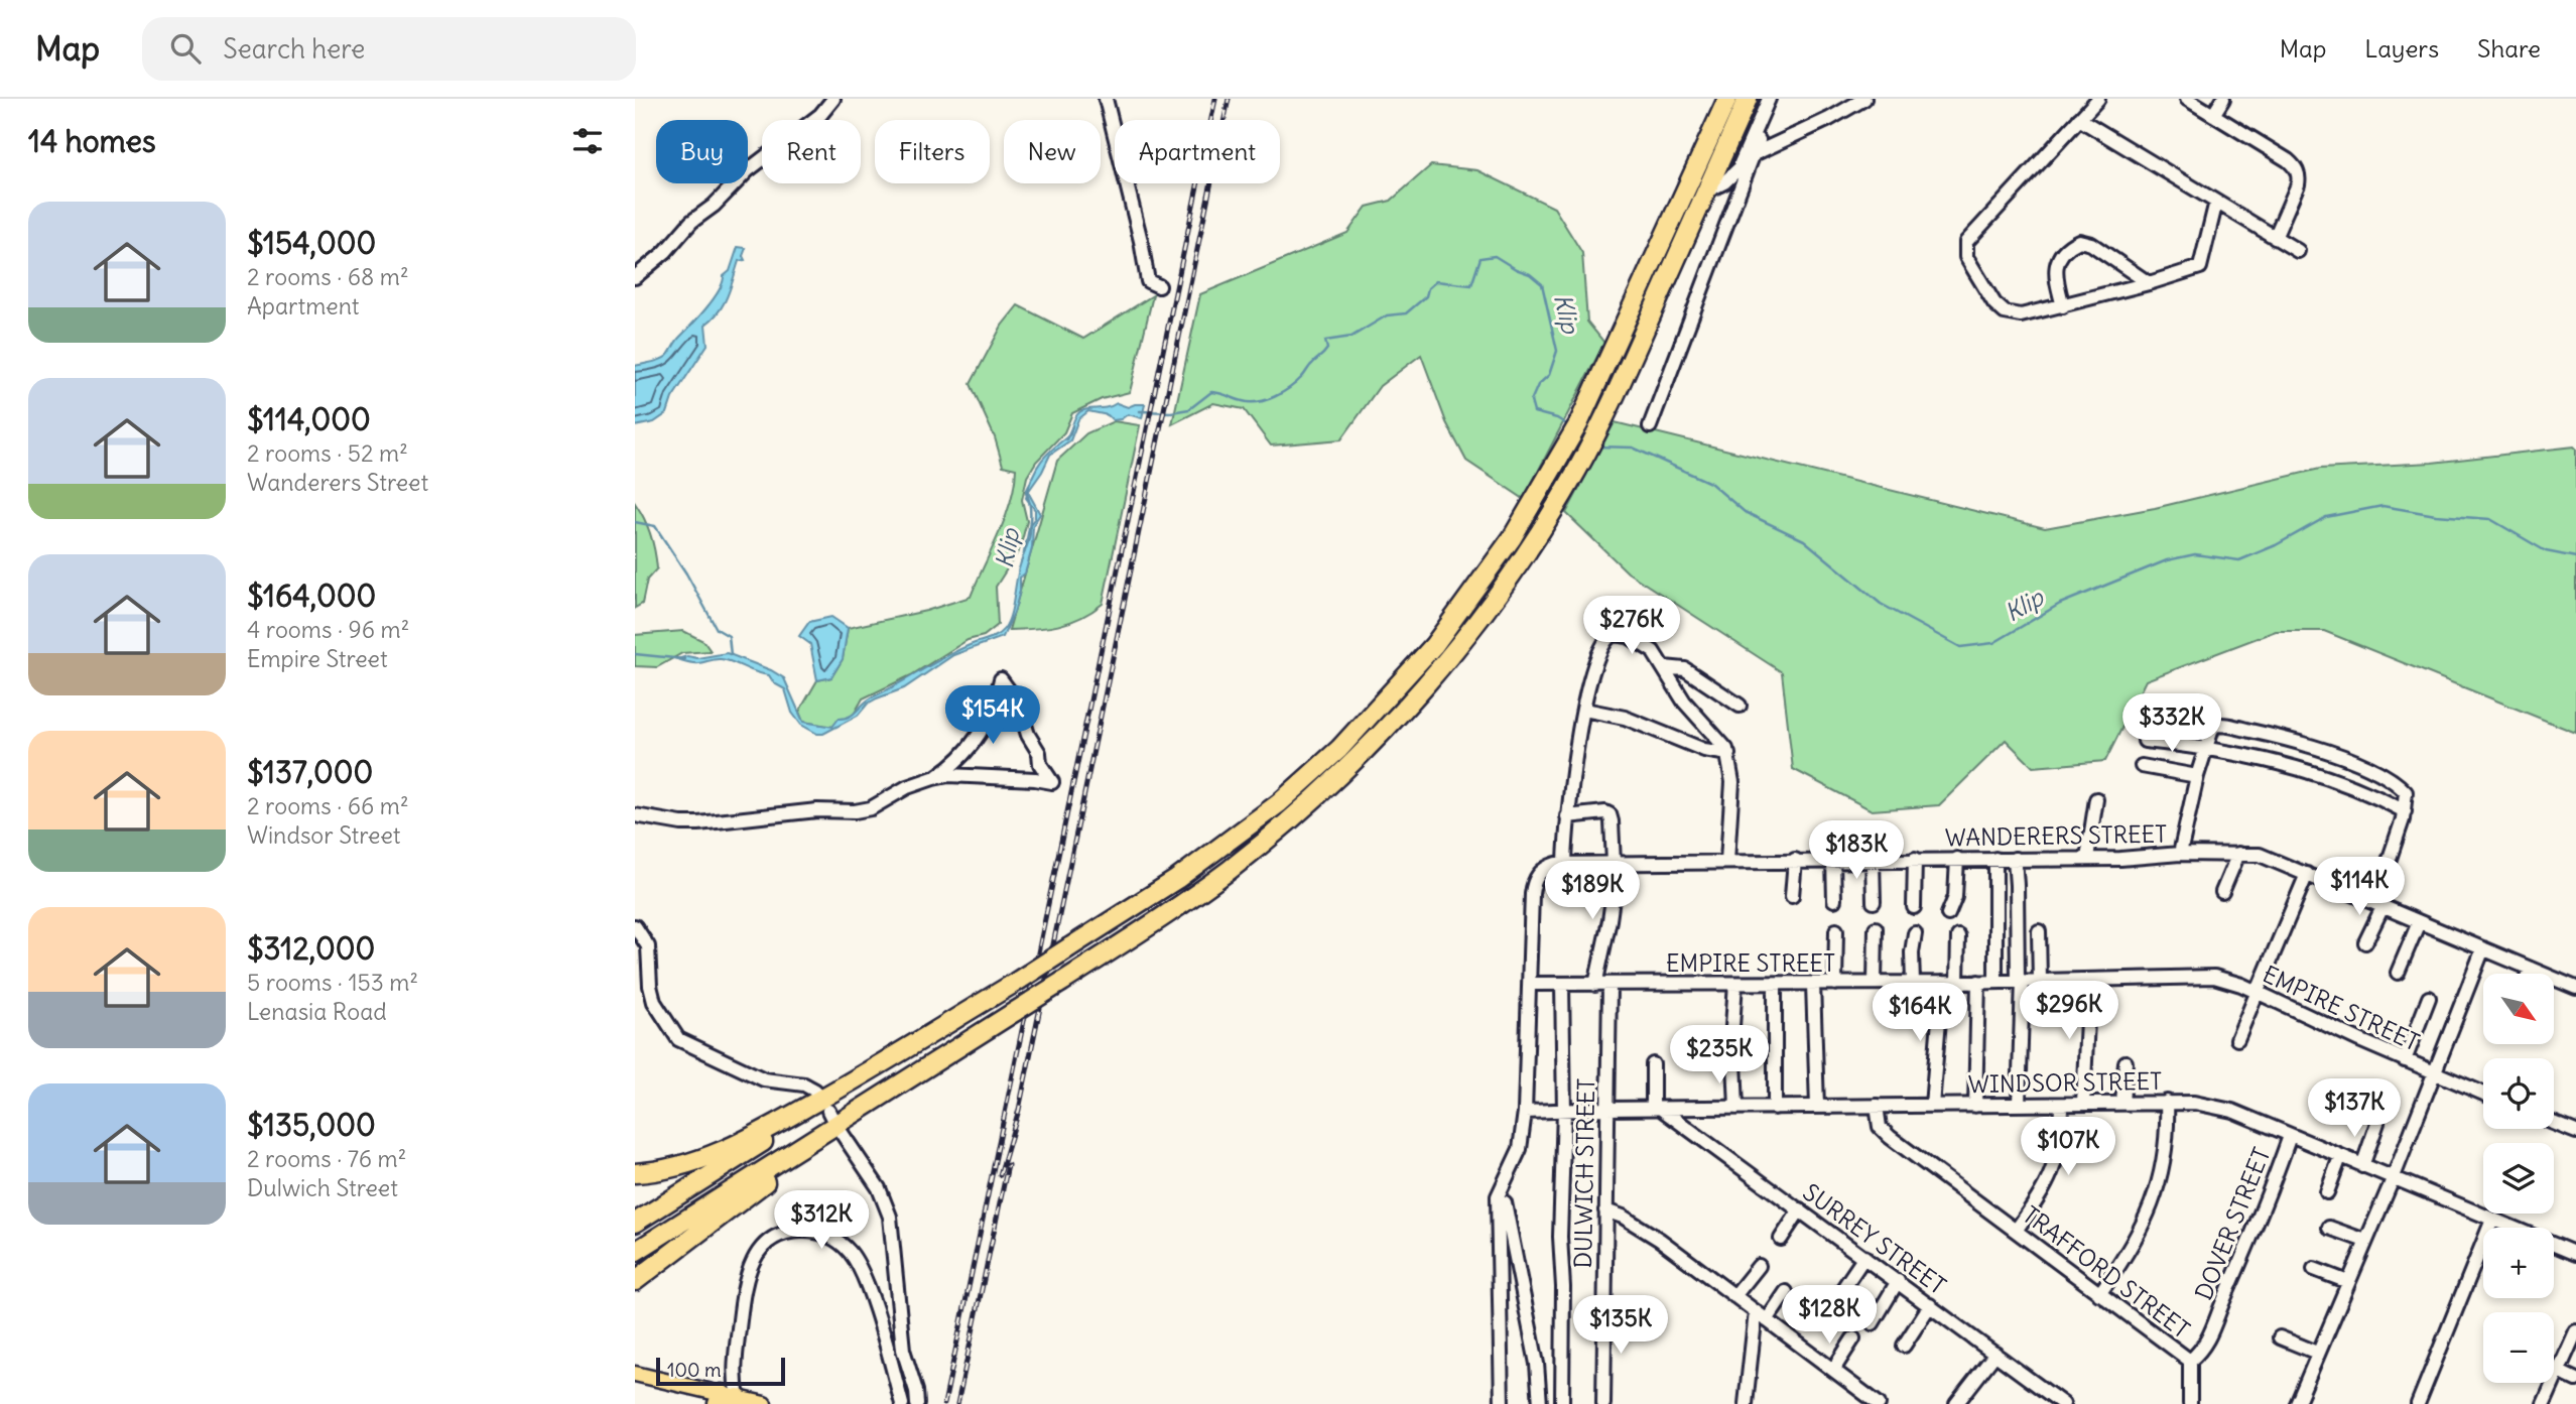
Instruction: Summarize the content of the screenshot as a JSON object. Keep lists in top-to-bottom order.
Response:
{
  "streets": {
    "street": [
      "WANDERERS STREET",
      "EMPIRE STREET",
      "WINDSOR STREET",
      "DULWICH STREET",
      "DOVER STREET",
      "SURREY STREET",
      "TRAFFORD STREET"
    ]
  },
  "crossings": [
    ["WANDERERS STREET", "EMPIRE STREET"],
    ["WANDERERS STREET", "WINDSOR STREET"],
    ["WANDERERS STREET", "DULWICH STREET"],
    ["EMPIRE STREET", "DULWICH STREET"],
    ["WINDSOR STREET", "DULWICH STREET"],
    ["WINDSOR STREET", "DOVER STREET"],
    ["WINDSOR STREET", "SURREY STREET"],
    ["WINDSOR STREET", "TRAFFORD STREET"],
    ["DOVER STREET", "TRAFFORD STREET"]
  ],
  "water": ["Klip"],
  "scale_bar": "100 m",
  "north": "bottom right",
  "page": {
    "header": "Map",
    "search": "Search here",
    "nav": ["Map", "Layers", "Share"],
    "heading": "14 homes",
    "chip": [
      "Buy",
      "Rent",
      "Filters",
      "New",
      "Apartment"
    ],
    "list": [
      {
        "name": "$154,000",
        "note": "2 rooms · 68 m² · Apartment"
      },
      {
        "name": "$114,000",
        "note": "2 rooms · 52 m² · Wanderers Street"
      },
      {
        "name": "$164,000",
        "note": "4 rooms · 96 m² · Empire Street"
      },
      {
        "name": "$137,000",
        "note": "2 rooms · 66 m² · Windsor Street"
      },
      {
        "name": "$312,000",
        "note": "5 rooms · 153 m² · Lenasia Road"
      },
      {
        "name": "$135,000",
        "note": "2 rooms · 76 m² · Dulwich Street"
      }
    ],
    "price": [
      "$276K",
      "$154K",
      "$332K",
      "$183K",
      "$114K",
      "$189K",
      "$296K",
      "$164K",
      "$235K",
      "$137K",
      "$107K",
      "$312K",
      "$128K",
      "$135K"
    ],
    "map_buttons": ["+", "−"],
    "scale": "100 m"
  }
}
